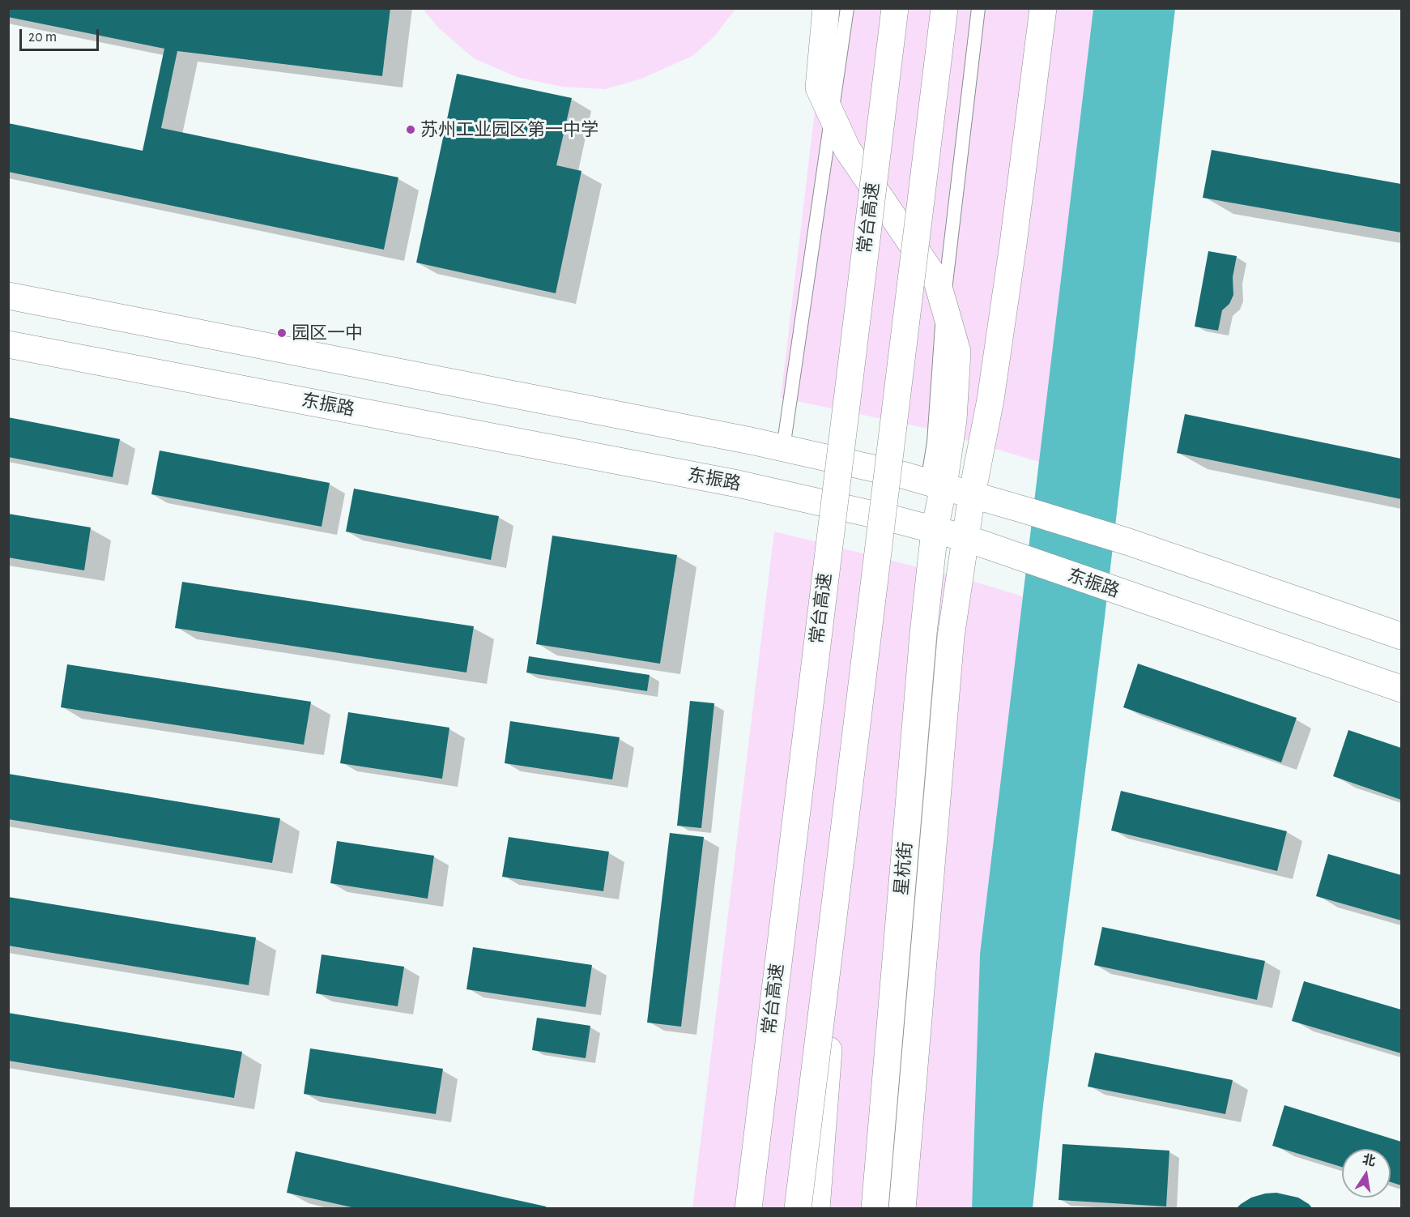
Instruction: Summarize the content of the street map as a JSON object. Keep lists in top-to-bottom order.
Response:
{
  "streets": {
    "main road": ["常台高速", "东振路", "星杭街"]
  },
  "crossings": [
    ["东振路", "星杭街"]
  ],
  "places": ["苏州工业园区第一中学", "园区一中"],
  "scale_bar": "20 m",
  "north": "top"
}
